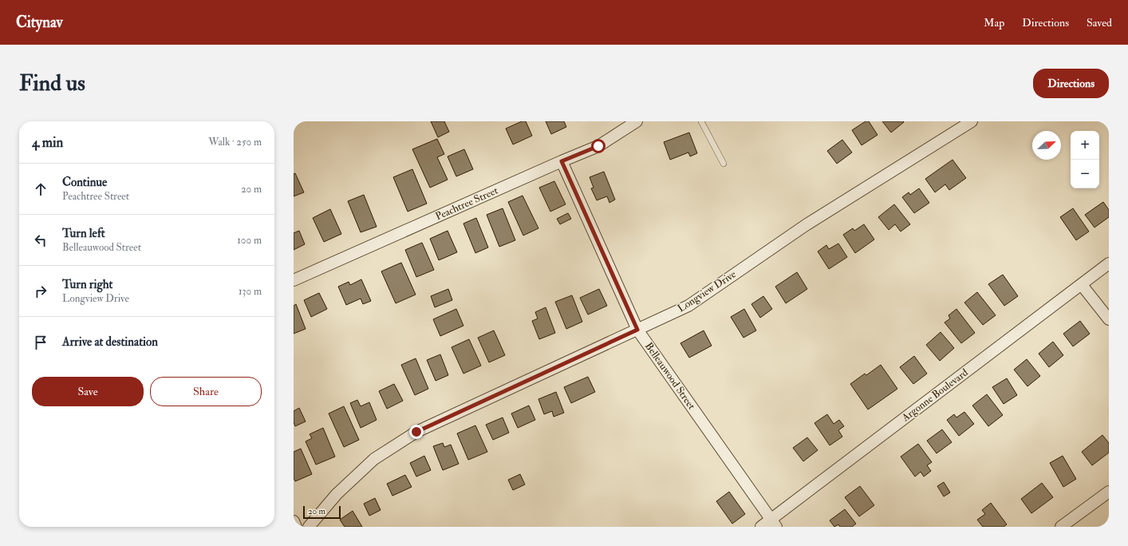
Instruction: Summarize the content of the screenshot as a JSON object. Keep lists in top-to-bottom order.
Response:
{
  "streets": {
    "street": [
      "Peachtree Street",
      "Longview Drive",
      "Belleauwood Street",
      "Argonne Boulevard"
    ]
  },
  "crossings": [
    ["Peachtree Street", "Belleauwood Street"],
    ["Longview Drive", "Belleauwood Street"],
    ["Belleauwood Street", "Argonne Boulevard"]
  ],
  "scale_bar": "20 m",
  "north": "top right",
  "page": {
    "header": "Citynav",
    "nav": ["Map", "Directions", "Saved"],
    "buttons": [
      "Directions",
      ["Save", "Share"]
    ],
    "title": "Find us",
    "heading": ["4 min", "Walk · 250 m"],
    "map_buttons": ["+", "−"],
    "list": [
      ["Continue", "Peachtree Street", "20 m"],
      ["Turn left", "Belleauwood Street", "100 m"],
      ["Turn right", "Longview Drive", "130 m"],
      "Arrive at destination"
    ],
    "scale": "20 m"
  }
}
